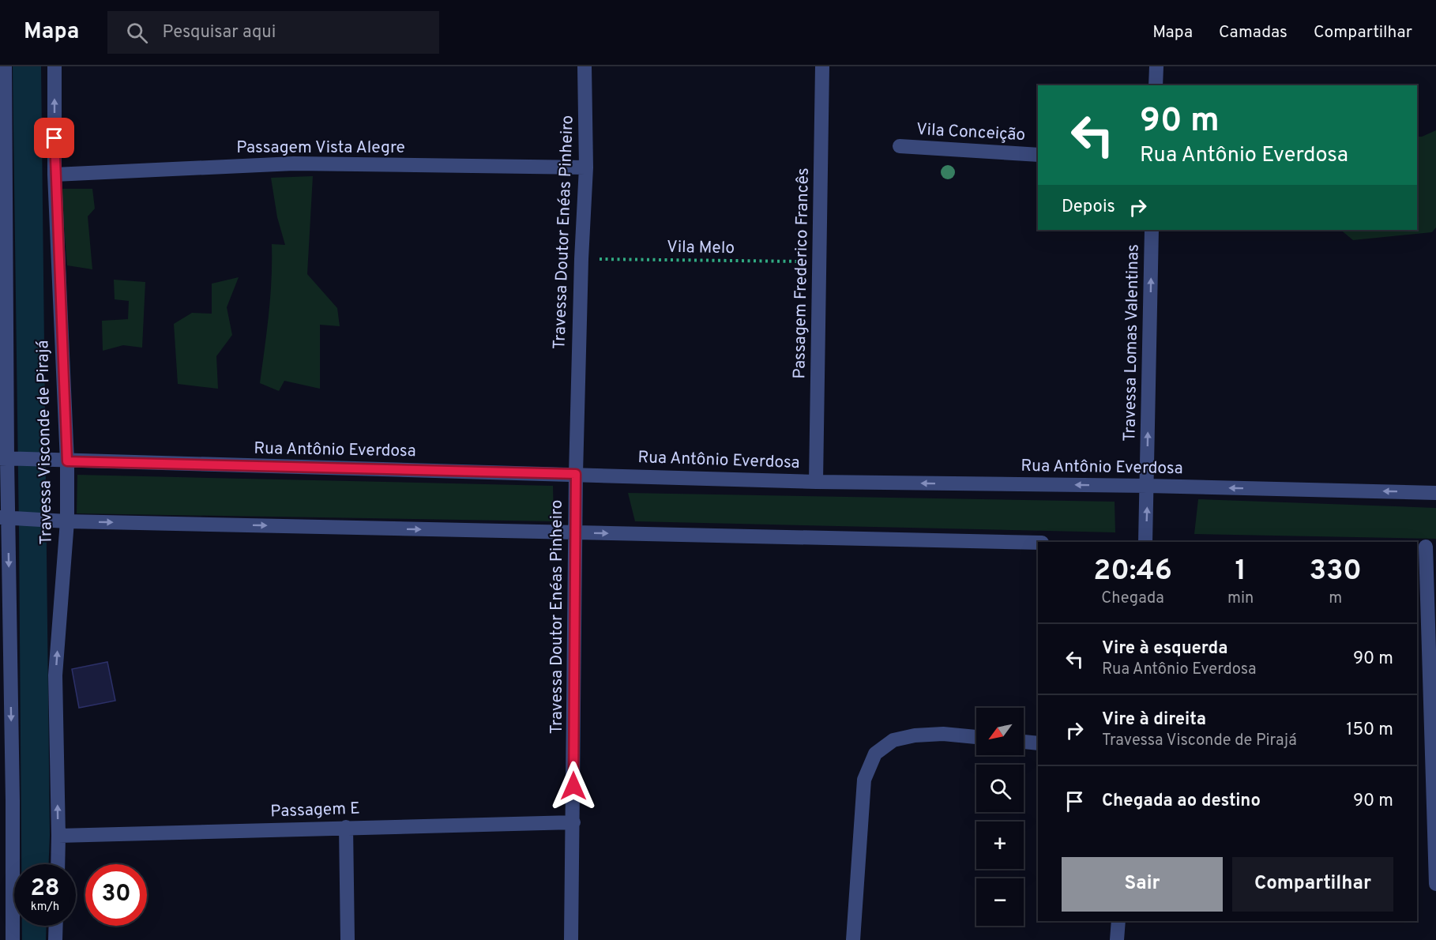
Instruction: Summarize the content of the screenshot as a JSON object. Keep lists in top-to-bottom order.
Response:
{
  "streets": {
    "street": [
      "Vila Conceição",
      "Passagem Vista Alegre",
      "Travessa Doutor Enéas Pinheiro",
      "Passagem Frederico Francês",
      "Travessa Lomas Valentinas",
      "Travessa Visconde de Pirajá",
      "Rua Antônio Everdosa",
      "Passagem E"
    ],
    "path": ["Vila Melo"]
  },
  "crossings": [
    ["Passagem Vista Alegre", "Travessa Doutor Enéas Pinheiro"],
    ["Passagem Vista Alegre", "Travessa Visconde de Pirajá"],
    ["Travessa Doutor Enéas Pinheiro", "Vila Melo"],
    ["Travessa Doutor Enéas Pinheiro", "Rua Antônio Everdosa"],
    ["Travessa Doutor Enéas Pinheiro", "Passagem E"],
    ["Vila Melo", "Passagem Frederico Francês"],
    ["Passagem Frederico Francês", "Rua Antônio Everdosa"],
    ["Travessa Lomas Valentinas", "Rua Antônio Everdosa"],
    ["Travessa Visconde de Pirajá", "Rua Antônio Everdosa"],
    ["Travessa Visconde de Pirajá", "Passagem E"]
  ],
  "one_way": ["Travessa Lomas Valentinas"],
  "north": "bottom left",
  "page": {
    "header": "Mapa",
    "search": "Pesquisar aqui",
    "nav": ["Mapa", "Camadas", "Compartilhar"],
    "turn": ["90 m", "Rua Antônio Everdosa"],
    "then": "Depois",
    "eta": [
      "20:46",
      "Chegada",
      "1",
      "min",
      "330",
      "m"
    ],
    "list": [
      {
        "name": "Vire à esquerda",
        "note": "Rua Antônio Everdosa",
        "value": "90 m"
      },
      {
        "name": "Vire à direita",
        "note": "Travessa Visconde de Pirajá",
        "value": "150 m"
      },
      {
        "name": "Chegada ao destino",
        "value": "90 m"
      }
    ],
    "map_buttons": ["+", "−"],
    "buttons": ["Sair", "Compartilhar"],
    "speed": "28 km/h",
    "limit": "30"
  }
}
